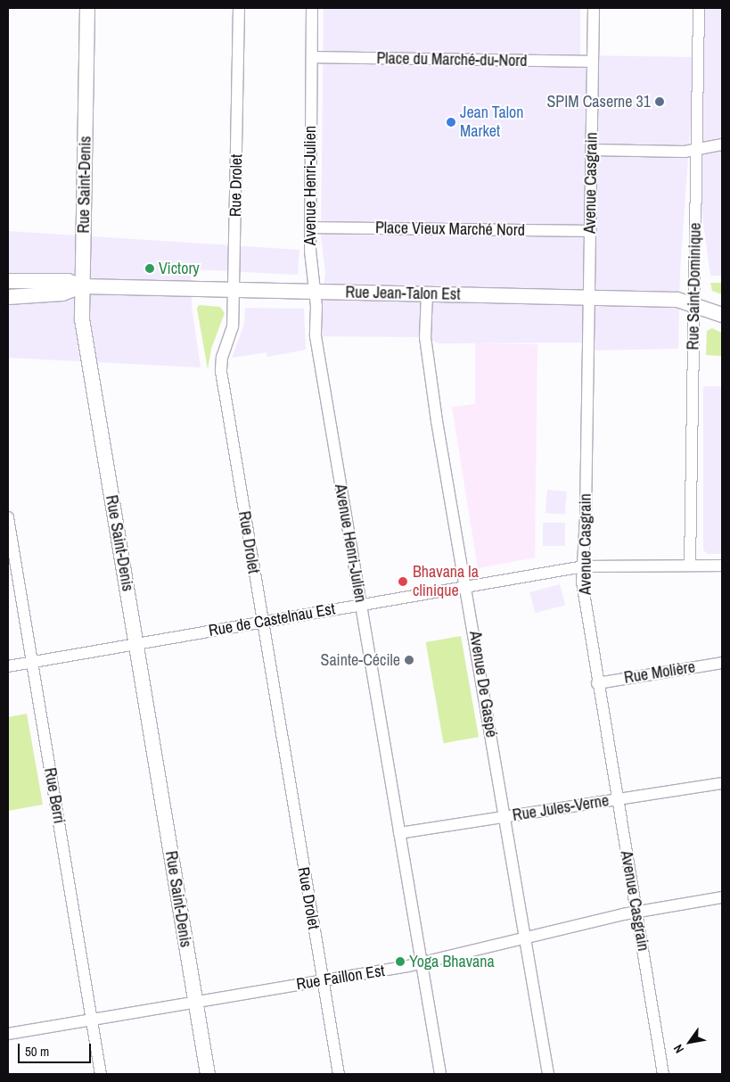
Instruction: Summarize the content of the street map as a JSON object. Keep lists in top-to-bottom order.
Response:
{
  "streets": {
    "main road": ["Rue Saint-Denis", "Rue Jean-Talon Est"],
    "street": [
      "Place du Marché-du-Nord",
      "Avenue Casgrain",
      "Rue Drolet",
      "Avenue Henri-Julien",
      "Place Vieux Marché Nord",
      "Rue Saint-Dominique",
      "Rue de Castelnau Est",
      "Rue Molière",
      "Avenue De Gaspé",
      "Rue Berri",
      "Rue Jules-Verne",
      "Rue Faillon Est"
    ]
  },
  "crossings": [
    ["Place du Marché-du-Nord", "Avenue Casgrain"],
    ["Place du Marché-du-Nord", "Avenue Henri-Julien"],
    ["Avenue Casgrain", "Place Vieux Marché Nord"],
    ["Avenue Casgrain", "Rue Jean-Talon Est"],
    ["Avenue Casgrain", "Rue de Castelnau Est"],
    ["Avenue Casgrain", "Rue Molière"],
    ["Avenue Casgrain", "Rue Jules-Verne"],
    ["Avenue Casgrain", "Rue Faillon Est"],
    ["Rue Saint-Denis", "Rue Jean-Talon Est"],
    ["Rue Saint-Denis", "Rue de Castelnau Est"],
    ["Rue Saint-Denis", "Rue Faillon Est"],
    ["Rue Drolet", "Rue Jean-Talon Est"],
    ["Rue Drolet", "Rue de Castelnau Est"],
    ["Rue Drolet", "Rue Faillon Est"],
    ["Avenue Henri-Julien", "Place Vieux Marché Nord"],
    ["Avenue Henri-Julien", "Rue Jean-Talon Est"],
    ["Avenue Henri-Julien", "Rue de Castelnau Est"],
    ["Avenue Henri-Julien", "Rue Jules-Verne"],
    ["Avenue Henri-Julien", "Rue Faillon Est"],
    ["Rue Saint-Dominique", "Rue Jean-Talon Est"],
    ["Rue Saint-Dominique", "Rue de Castelnau Est"],
    ["Rue Jean-Talon Est", "Avenue De Gaspé"],
    ["Rue de Castelnau Est", "Avenue De Gaspé"],
    ["Rue de Castelnau Est", "Rue Berri"],
    ["Avenue De Gaspé", "Rue Jules-Verne"],
    ["Avenue De Gaspé", "Rue Faillon Est"],
    ["Rue Berri", "Rue Faillon Est"]
  ],
  "places": [
    "SPIM Caserne 31",
    "Jean Talon Market",
    "Victory",
    "Bhavana la clinique",
    "Sainte-Cécile",
    "Yoga Bhavana"
  ],
  "scale_bar": "50 m",
  "north": "bottom left"
}
